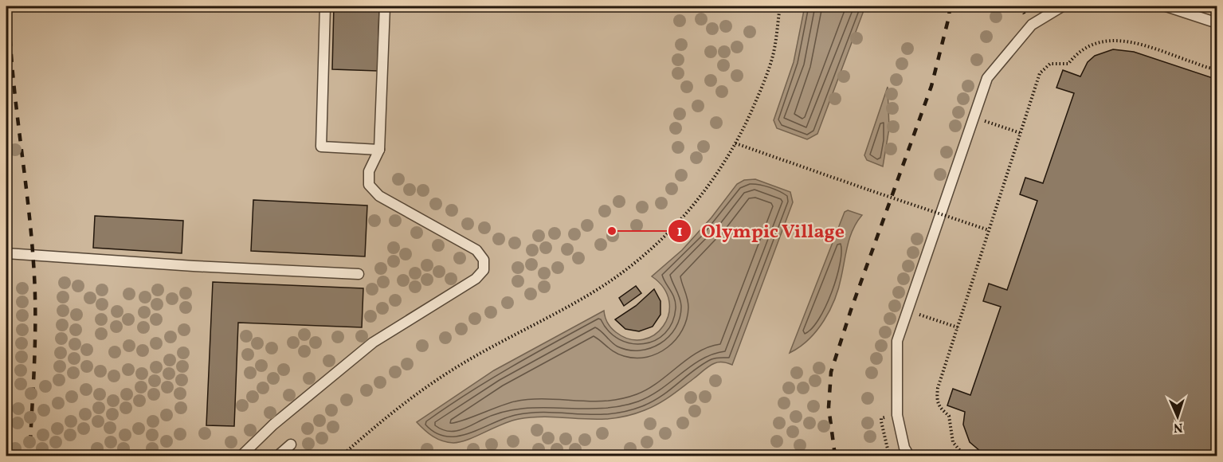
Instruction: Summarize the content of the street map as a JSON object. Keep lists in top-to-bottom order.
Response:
{
  "places": ["Olympic Village"],
  "north": "bottom"
}
